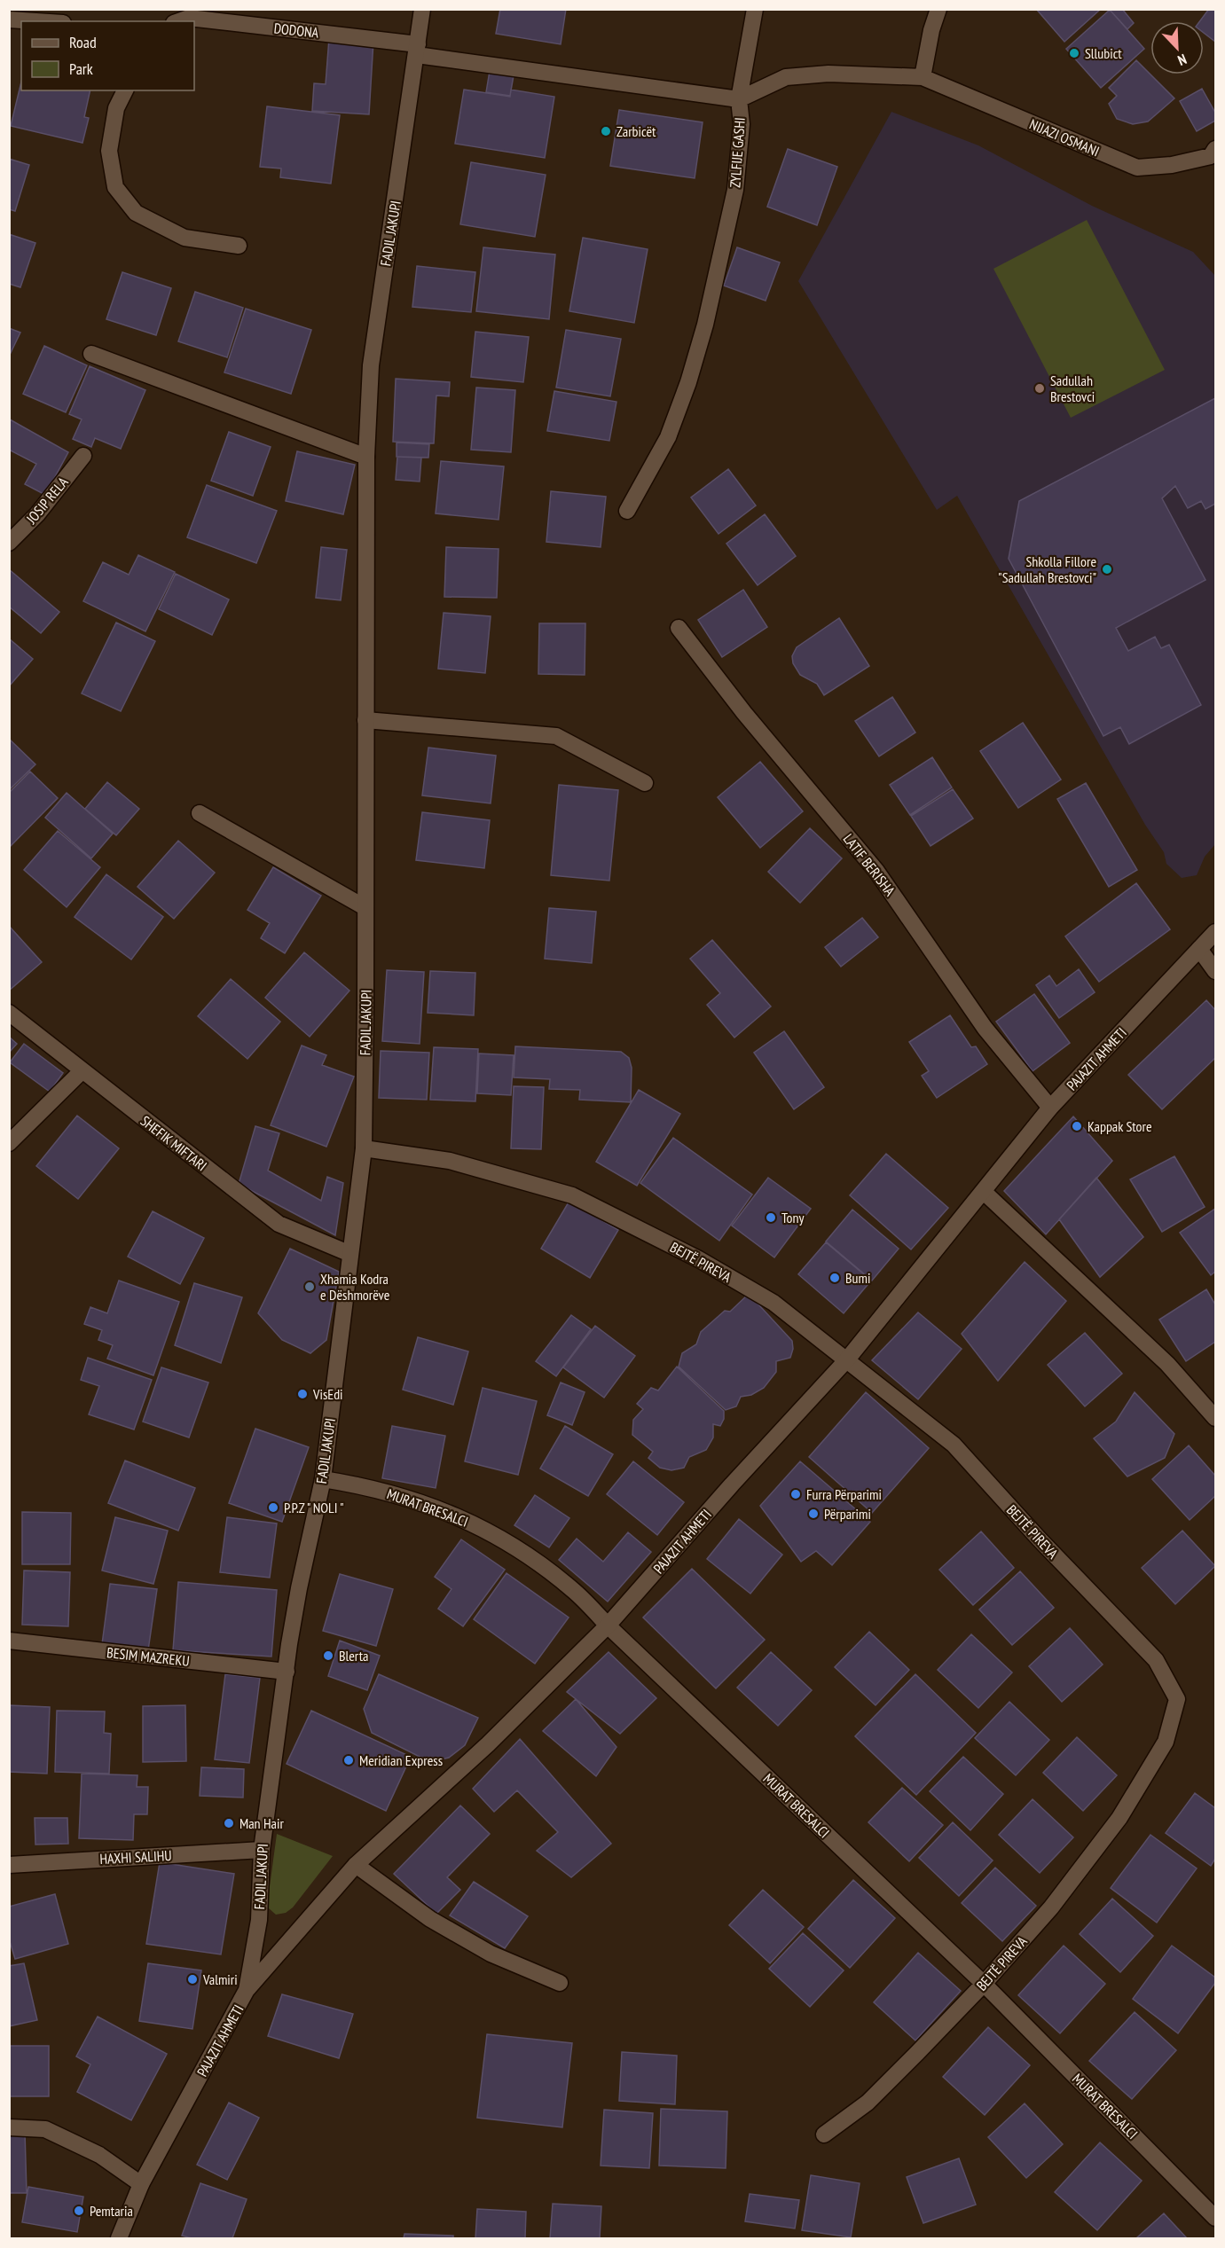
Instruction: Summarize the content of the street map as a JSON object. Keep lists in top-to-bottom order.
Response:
{
  "streets": {
    "street": [
      "DODONA",
      "NIJAZI OSMANI",
      "ZYLFIJE GASHI",
      "FADIL JAKUPI",
      "JOSIP RELA",
      "LATIF BERISHA",
      "PAJAZIT AHMETI",
      "SHEFIK MIFTARI",
      "BEJTË PIREVA",
      "MURAT BRESALCI",
      "BESIM MAZREKU",
      "HAXHI SALIHU"
    ]
  },
  "crossings": [
    ["DODONA", "ZYLFIJE GASHI"],
    ["DODONA", "FADIL JAKUPI"],
    ["ZYLFIJE GASHI", "FADIL JAKUPI"],
    ["FADIL JAKUPI", "PAJAZIT AHMETI"],
    ["FADIL JAKUPI", "SHEFIK MIFTARI"],
    ["FADIL JAKUPI", "BEJTË PIREVA"],
    ["FADIL JAKUPI", "MURAT BRESALCI"],
    ["FADIL JAKUPI", "BESIM MAZREKU"],
    ["FADIL JAKUPI", "HAXHI SALIHU"],
    ["LATIF BERISHA", "PAJAZIT AHMETI"],
    ["PAJAZIT AHMETI", "BEJTË PIREVA"],
    ["PAJAZIT AHMETI", "MURAT BRESALCI"],
    ["BEJTË PIREVA", "MURAT BRESALCI"]
  ],
  "places": [
    "Sllubict",
    "Zarbicët",
    "Sadullah Brestovci",
    "Shkolla Fillore \"Sadullah Brestovci\"",
    "Kappak Store",
    "Tony",
    "Bumi",
    "Xhamia Kodra e Dëshmorëve",
    "VisEdi",
    "Furra Përparimi",
    "P.P.Z \" NOLI \"",
    "Përparimi",
    "Blerta",
    "Meridian Express",
    "Man Hair",
    "Valmiri",
    "Pemtaria"
  ],
  "legend": ["Road", "Park"],
  "north": "bottom right"
}
